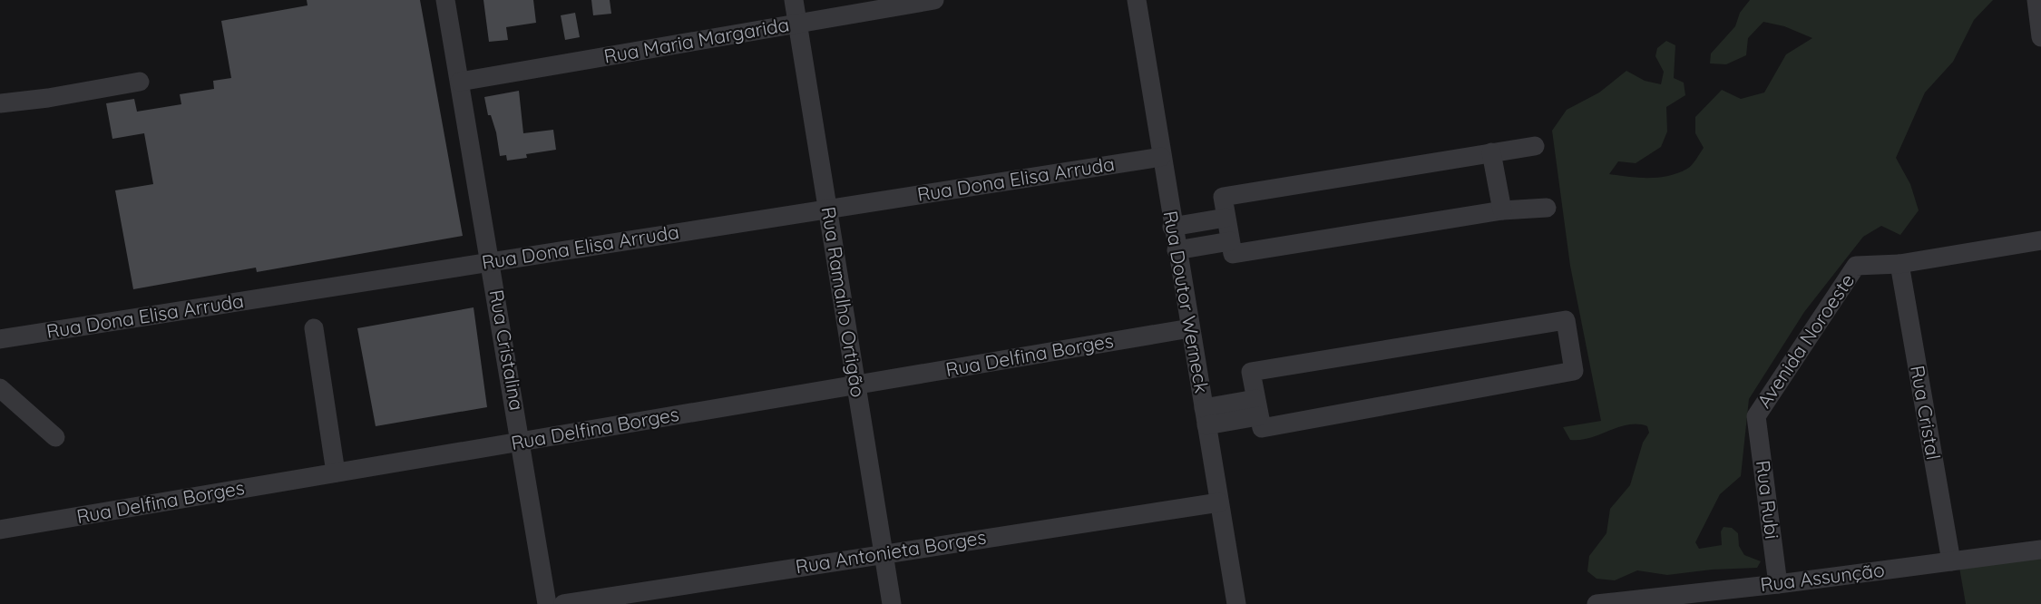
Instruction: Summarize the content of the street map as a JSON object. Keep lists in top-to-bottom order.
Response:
{
  "streets": {
    "street": [
      "Rua Maria Margarida",
      "Rua Dona Elisa Arruda",
      "Rua Ramalho Ortigão",
      "Rua Doutor Werneck",
      "Avenida Noroeste",
      "Rua Cristalina",
      "Rua Delfina Borges",
      "Rua Cristal",
      "Rua Rubi",
      "Rua Antonieta Borges",
      "Rua Assunção"
    ]
  },
  "crossings": [
    ["Rua Maria Margarida", "Rua Ramalho Ortigão"],
    ["Rua Maria Margarida", "Rua Cristalina"],
    ["Rua Dona Elisa Arruda", "Rua Ramalho Ortigão"],
    ["Rua Dona Elisa Arruda", "Rua Doutor Werneck"],
    ["Rua Dona Elisa Arruda", "Rua Cristalina"],
    ["Rua Ramalho Ortigão", "Rua Delfina Borges"],
    ["Rua Ramalho Ortigão", "Rua Antonieta Borges"],
    ["Rua Doutor Werneck", "Rua Delfina Borges"],
    ["Rua Doutor Werneck", "Rua Antonieta Borges"],
    ["Avenida Noroeste", "Rua Cristal"],
    ["Avenida Noroeste", "Rua Rubi"],
    ["Rua Cristalina", "Rua Delfina Borges"],
    ["Rua Cristal", "Rua Assunção"],
    ["Rua Rubi", "Rua Assunção"]
  ]
}
